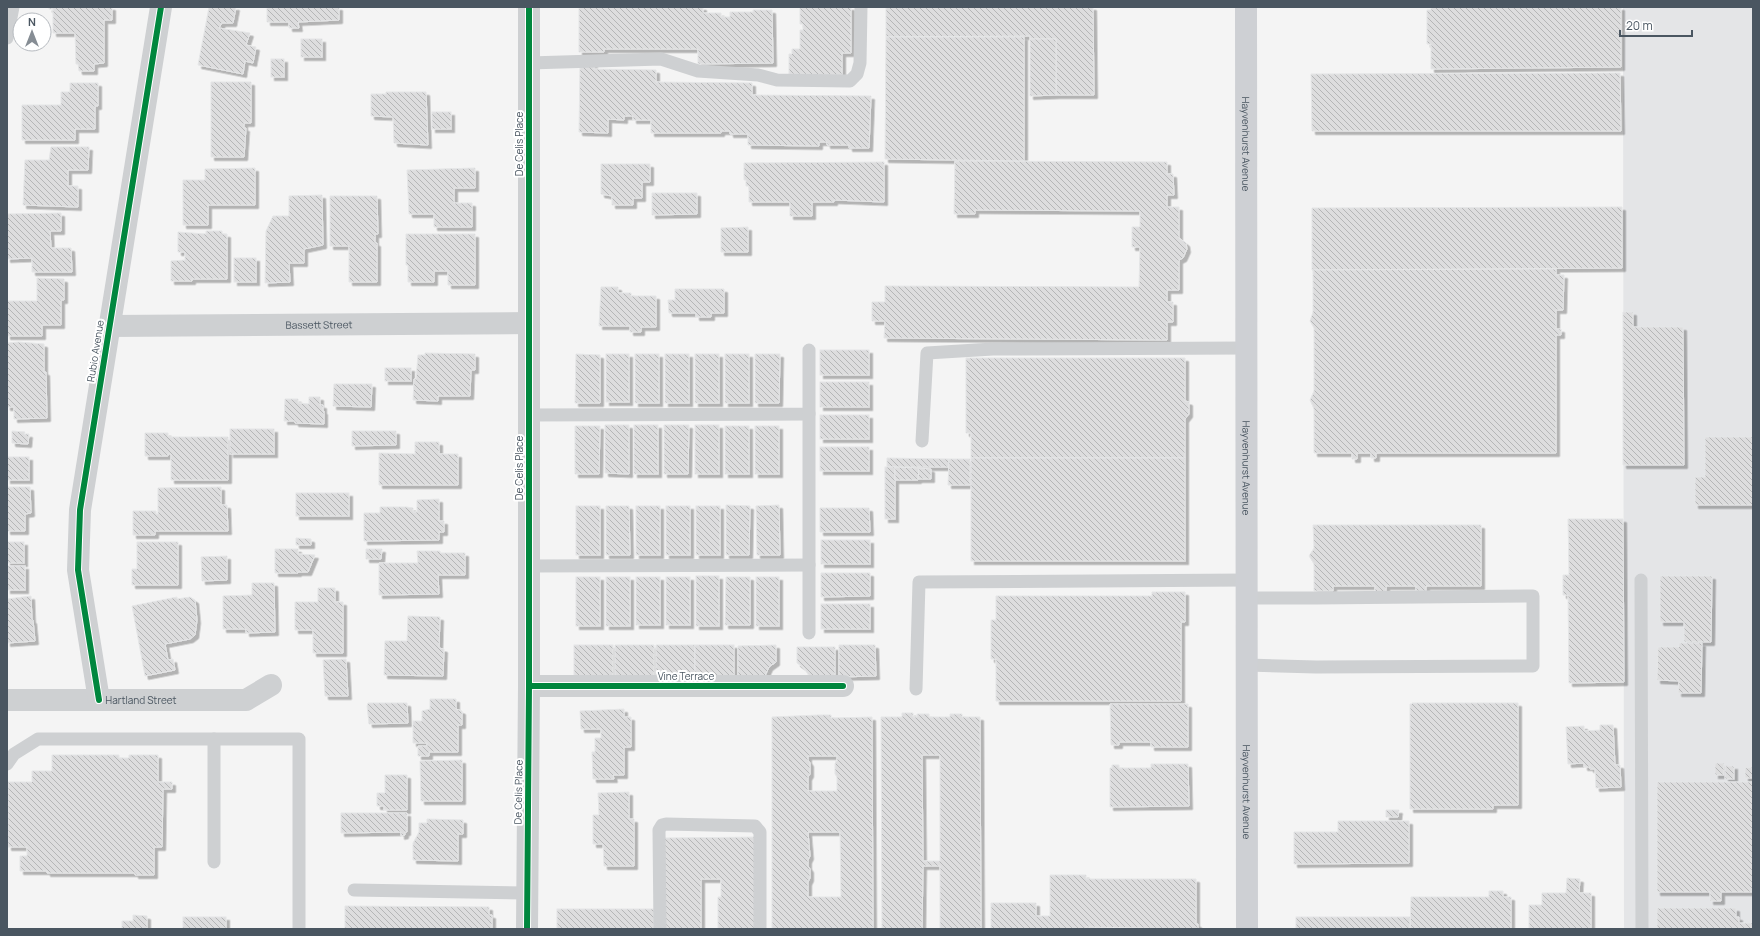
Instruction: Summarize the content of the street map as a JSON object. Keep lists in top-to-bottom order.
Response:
{
  "streets": {
    "main road": ["Hayvenhurst Avenue"],
    "street": [
      "De Celis Place",
      "Bassett Street",
      "Rubio Avenue",
      "Vine Terrace",
      "Hartland Street"
    ]
  },
  "crossings": [
    ["De Celis Place", "Bassett Street"],
    ["De Celis Place", "Vine Terrace"],
    ["Bassett Street", "Rubio Avenue"],
    ["Rubio Avenue", "Hartland Street"]
  ],
  "scale_bar": "20 m",
  "north": "top"
}
